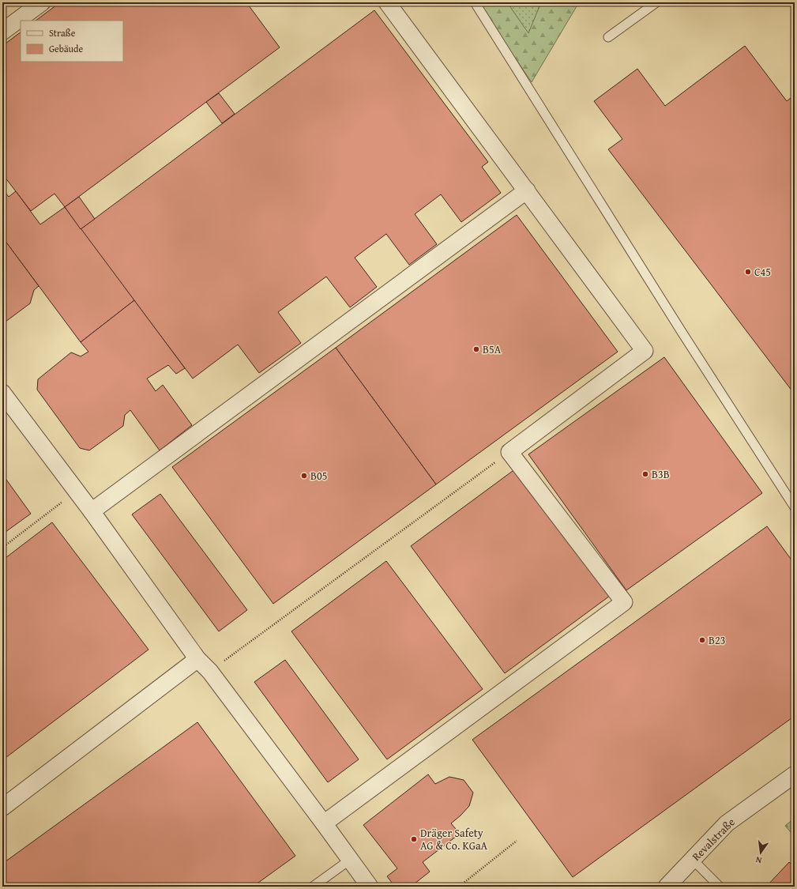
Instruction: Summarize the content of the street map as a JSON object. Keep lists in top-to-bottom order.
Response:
{
  "streets": {
    "street": ["Revalstraße"]
  },
  "places": [
    "C45",
    "B5A",
    "B3B",
    "B05",
    "B23",
    "Dräger Safety AG & Co. KGaA"
  ],
  "legend": ["Straße", "Gebäude"],
  "north": "bottom"
}
